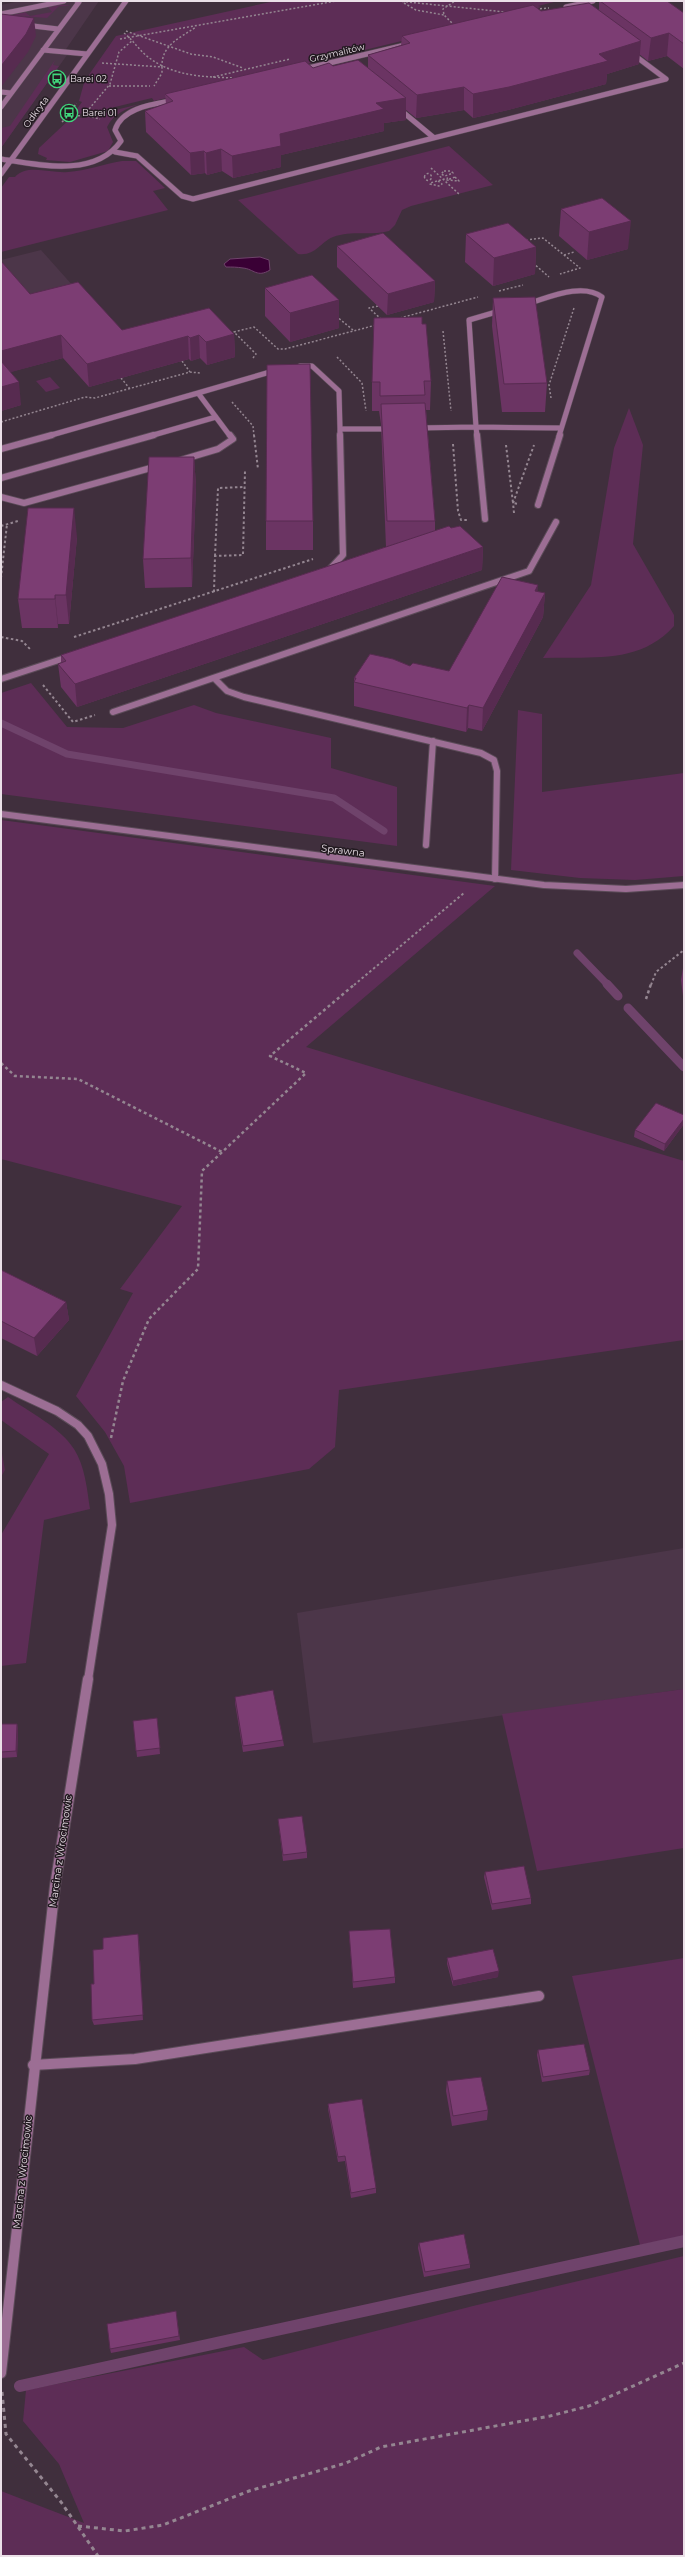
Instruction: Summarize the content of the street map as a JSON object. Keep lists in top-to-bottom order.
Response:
{
  "streets": {
    "street": [
      "Grzymalitów",
      "Odkryta",
      "Sprawna",
      "Marcina z Wrocimowic"
    ]
  },
  "places": {
    "bus stop": ["Barei 02", "Barei 01"]
  }
}
